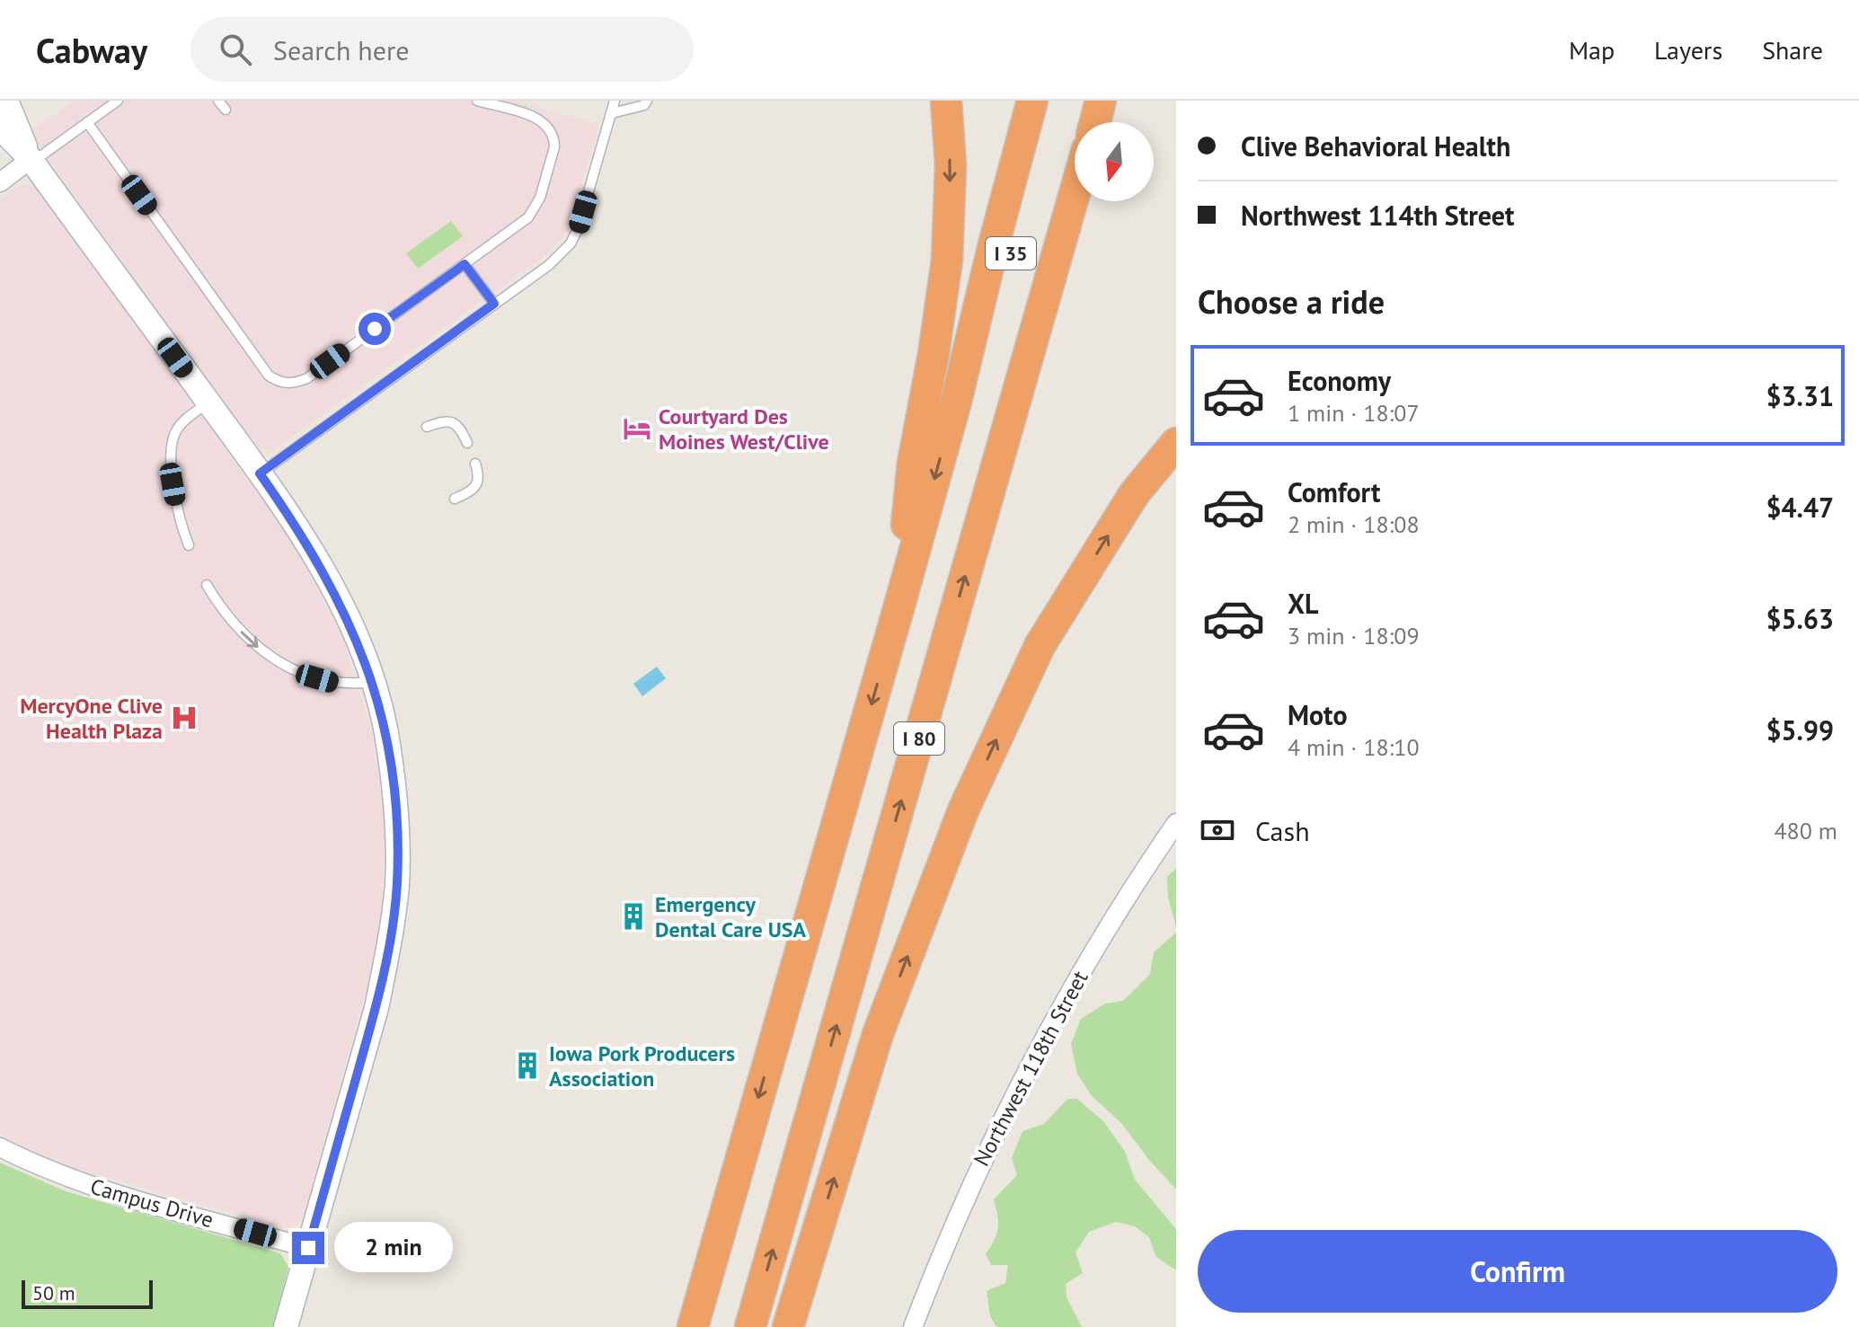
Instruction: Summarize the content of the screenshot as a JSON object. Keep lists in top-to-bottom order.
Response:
{
  "streets": {
    "highway": ["I 35", "I 80"],
    "street": ["Northwest 118th Street", "Campus Drive"]
  },
  "crossings": [
    ["I 35", "I 80"]
  ],
  "places": {
    "hotel": ["Courtyard Des Moines West/Clive"],
    "hospital": ["MercyOne Clive Health Plaza"],
    "building": ["Emergency Dental Care USA", "Iowa Pork Producers Association"]
  },
  "scale_bar": "50 m",
  "north": "bottom",
  "page": {
    "header": "Cabway",
    "search": "Search here",
    "nav": ["Map", "Layers", "Share"],
    "banner": ["Clive Behavioral Health", "Northwest 114th Street"],
    "heading": "Choose a ride",
    "list": [
      {
        "name": "Economy",
        "note": "1 min · 18:07",
        "value": "$3.31"
      },
      {
        "name": "Comfort",
        "note": "2 min · 18:08",
        "value": "$4.47"
      },
      {
        "name": "XL",
        "note": "3 min · 18:09",
        "value": "$5.63"
      },
      {
        "name": "Moto",
        "note": "4 min · 18:10",
        "value": "$5.99"
      }
    ],
    "pay": ["Cash", "480 m"],
    "buttons": "Confirm",
    "bubble": "2 min",
    "scale": "50 m"
  }
}
